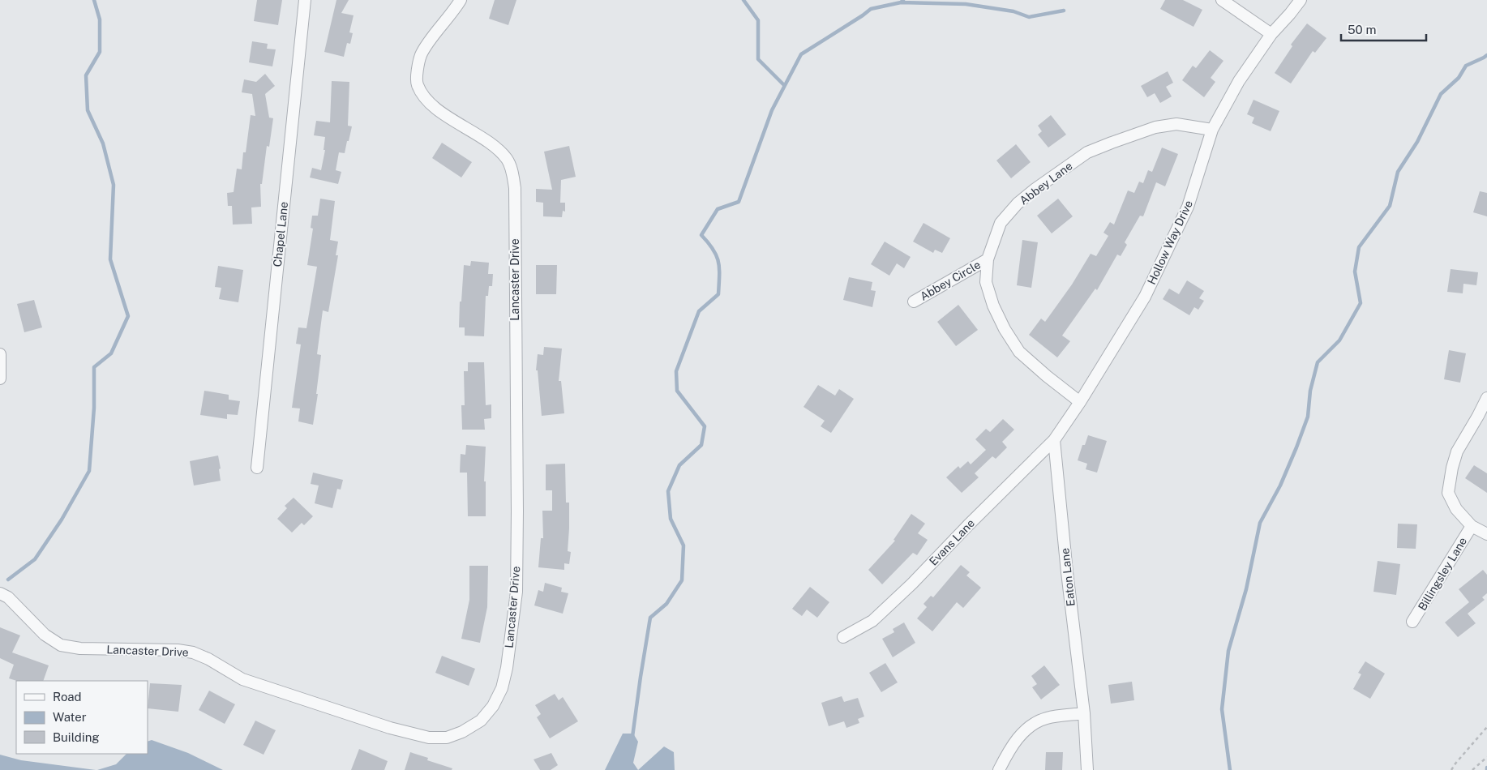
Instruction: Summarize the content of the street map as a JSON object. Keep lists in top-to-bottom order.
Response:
{
  "streets": {
    "street": [
      "Abbey Lane",
      "Chapel Lane",
      "Hollow Way Drive",
      "Lancaster Drive",
      "Abbey Circle",
      "Evans Lane",
      "Billingsley Lane",
      "Eaton Lane"
    ]
  },
  "crossings": [
    ["Abbey Lane", "Hollow Way Drive"],
    ["Abbey Lane", "Abbey Circle"],
    ["Hollow Way Drive", "Evans Lane"],
    ["Hollow Way Drive", "Eaton Lane"],
    ["Evans Lane", "Eaton Lane"]
  ],
  "legend": ["Road", "Water", "Building"],
  "scale_bar": "50 m"
}
